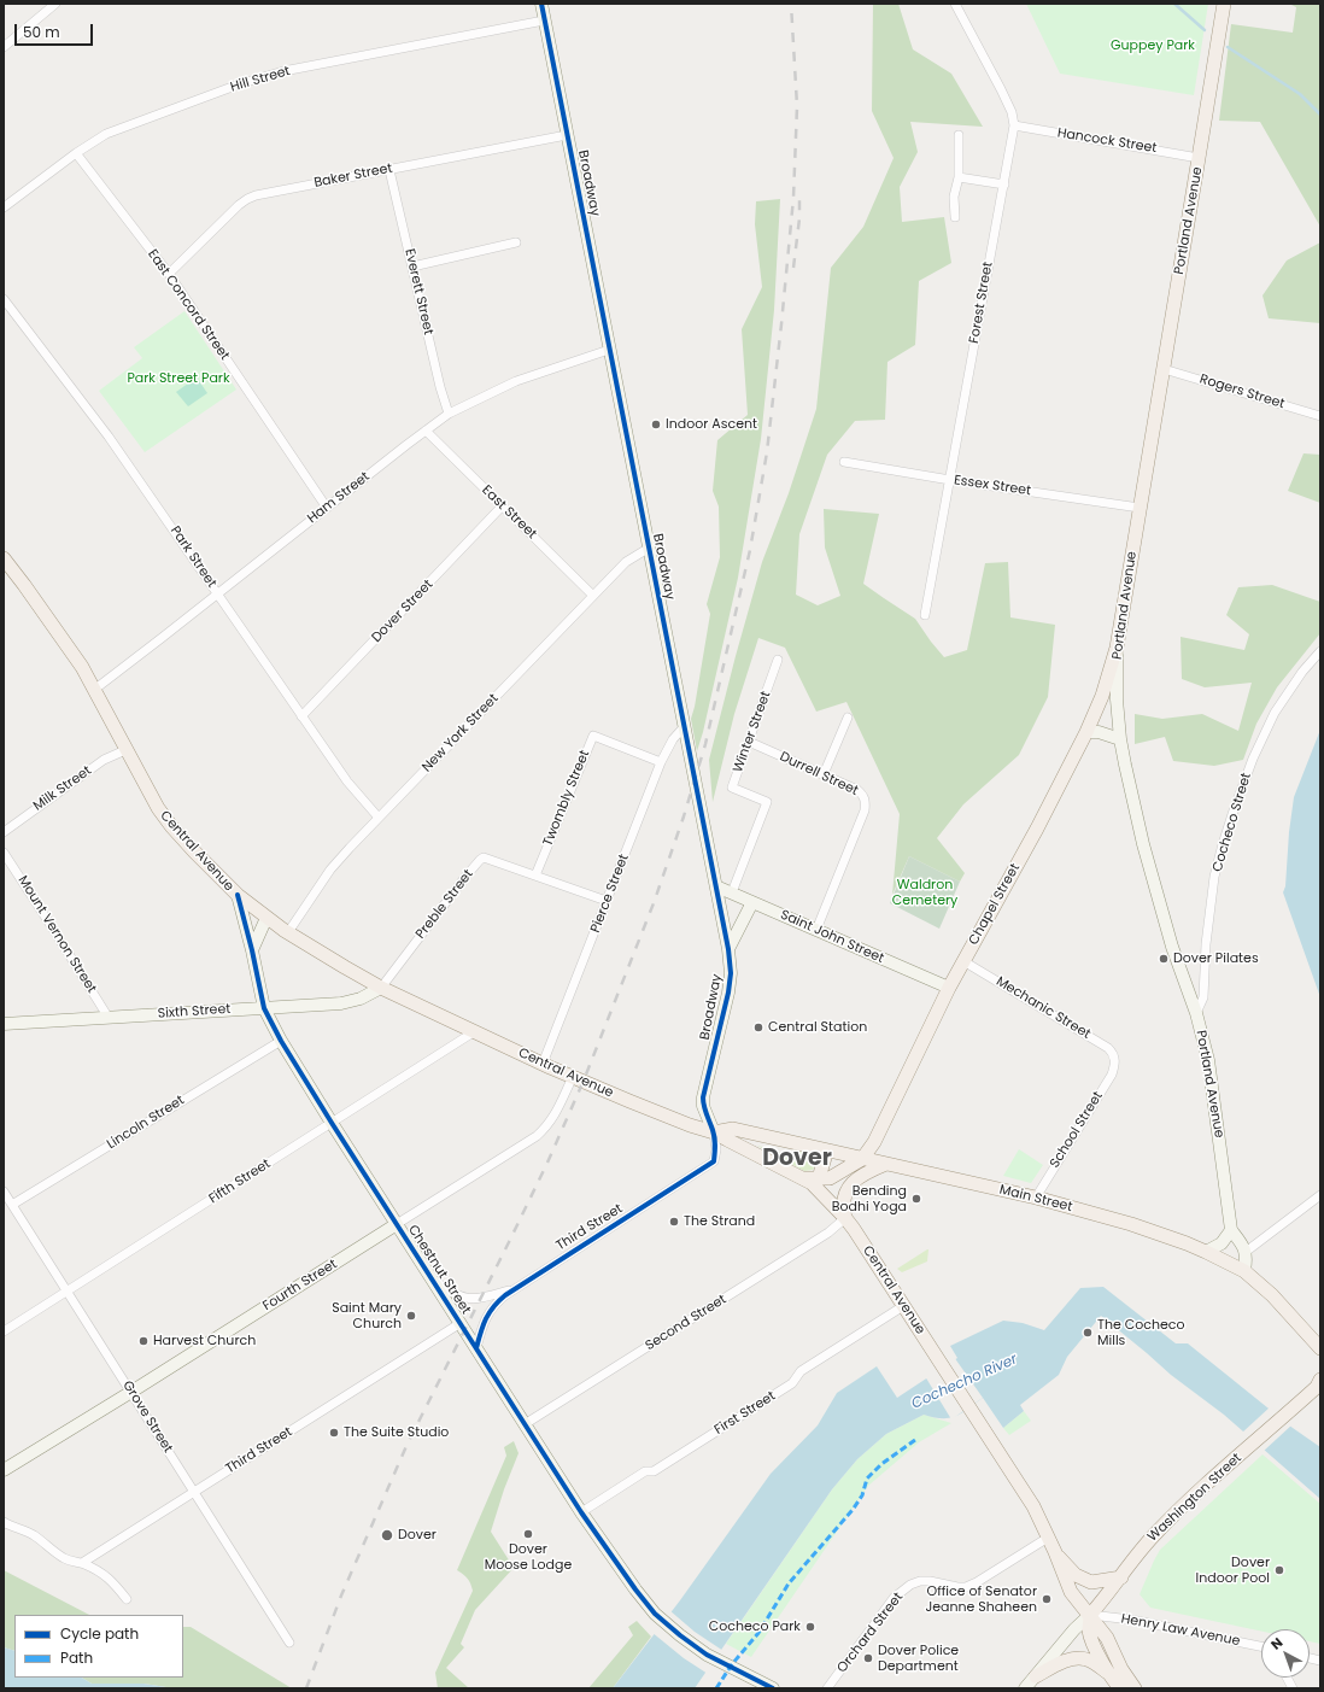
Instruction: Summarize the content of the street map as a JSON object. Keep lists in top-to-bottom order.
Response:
{
  "streets": {
    "main road": [
      "Portland Avenue",
      "Central Avenue",
      "Chapel Street",
      "Main Street",
      "Washington Street"
    ],
    "street": [
      "Hill Street",
      "Hancock Street",
      "Baker Street",
      "Broadway",
      "Everett Street",
      "Forest Street",
      "East Concord Street",
      "Rogers Street",
      "Essex Street",
      "Ham Street",
      "East Street",
      "Park Street",
      "Dover Street",
      "Winter Street",
      "New York Street",
      "Durrell Street",
      "Milk Street",
      "Twombly Street",
      "Cocheco Street",
      "Pierce Street",
      "Preble Street",
      "Mount Vernon Street",
      "Saint John Street",
      "Mechanic Street",
      "Sixth Street",
      "Lincoln Street",
      "School Street",
      "Fifth Street",
      "Third Street",
      "Chestnut Street",
      "Fourth Street",
      "Second Street",
      "First Street",
      "Grove Street",
      "Henry Law Avenue",
      "Orchard Street"
    ]
  },
  "crossings": [
    ["Hill Street", "Broadway"],
    ["Hill Street", "East Concord Street"],
    ["Hancock Street", "Portland Avenue"],
    ["Hancock Street", "Forest Street"],
    ["Baker Street", "Broadway"],
    ["Baker Street", "Everett Street"],
    ["Baker Street", "East Concord Street"],
    ["Broadway", "Ham Street"],
    ["Broadway", "New York Street"],
    ["Broadway", "Central Avenue"],
    ["Broadway", "Pierce Street"],
    ["Broadway", "Saint John Street"],
    ["Broadway", "Main Street"],
    ["Broadway", "Third Street"],
    ["Portland Avenue", "Rogers Street"],
    ["Portland Avenue", "Essex Street"],
    ["Portland Avenue", "Cocheco Street"],
    ["Portland Avenue", "Chapel Street"],
    ["Everett Street", "Ham Street"],
    ["Forest Street", "Essex Street"],
    ["East Concord Street", "Ham Street"],
    ["Ham Street", "East Street"],
    ["Ham Street", "Park Street"],
    ["Ham Street", "Central Avenue"],
    ["East Street", "Dover Street"],
    ["East Street", "New York Street"],
    ["Park Street", "Dover Street"],
    ["Park Street", "New York Street"],
    ["Winter Street", "Durrell Street"],
    ["Winter Street", "Saint John Street"],
    ["New York Street", "Central Avenue"],
    ["Durrell Street", "Saint John Street"],
    ["Milk Street", "Central Avenue"],
    ["Twombly Street", "Pierce Street"],
    ["Twombly Street", "Preble Street"],
    ["Central Avenue", "Pierce Street"],
    ["Central Avenue", "Preble Street"],
    ["Central Avenue", "Sixth Street"],
    ["Central Avenue", "Fifth Street"],
    ["Central Avenue", "Main Street"],
    ["Central Avenue", "Third Street"],
    ["Central Avenue", "Chestnut Street"],
    ["Central Avenue", "Fourth Street"],
    ["Central Avenue", "Second Street"],
    ["Central Avenue", "First Street"],
    ["Central Avenue", "Washington Street"],
    ["Central Avenue", "Henry Law Avenue"],
    ["Central Avenue", "Orchard Street"],
    ["Pierce Street", "Preble Street"],
    ["Preble Street", "Sixth Street"],
    ["Chapel Street", "Saint John Street"],
    ["Chapel Street", "Mechanic Street"],
    ["Chapel Street", "Main Street"],
    ["Mount Vernon Street", "Sixth Street"],
    ["Mechanic Street", "School Street"],
    ["Sixth Street", "Chestnut Street"],
    ["Lincoln Street", "Chestnut Street"],
    ["Lincoln Street", "Grove Street"],
    ["School Street", "Main Street"],
    ["Fifth Street", "Chestnut Street"],
    ["Fifth Street", "Grove Street"],
    ["Main Street", "Third Street"],
    ["Third Street", "Chestnut Street"],
    ["Third Street", "Grove Street"],
    ["Chestnut Street", "Fourth Street"],
    ["Chestnut Street", "Second Street"],
    ["Chestnut Street", "First Street"],
    ["Fourth Street", "Grove Street"],
    ["Washington Street", "Henry Law Avenue"]
  ],
  "districts": ["Dover"],
  "water": ["Cochecho River"],
  "parks": ["Guppey Park", "Park Street Park", "Waldron Cemetery"],
  "places": [
    "Indoor Ascent",
    "Dover Pilates",
    "Central Station",
    "Bending Bodhi Yoga",
    "The Strand",
    "Saint Mary Church",
    "The Cocheco Mills",
    "Harvest Church",
    "The Suite Studio",
    "Dover Moose Lodge",
    "Dover",
    "Dover Indoor Pool",
    "Office of Senator Jeanne Shaheen",
    "Cocheco Park",
    "Dover Police Department"
  ],
  "legend": ["Cycle path", "Path"],
  "scale_bar": "50 m",
  "north": "top left"
}
